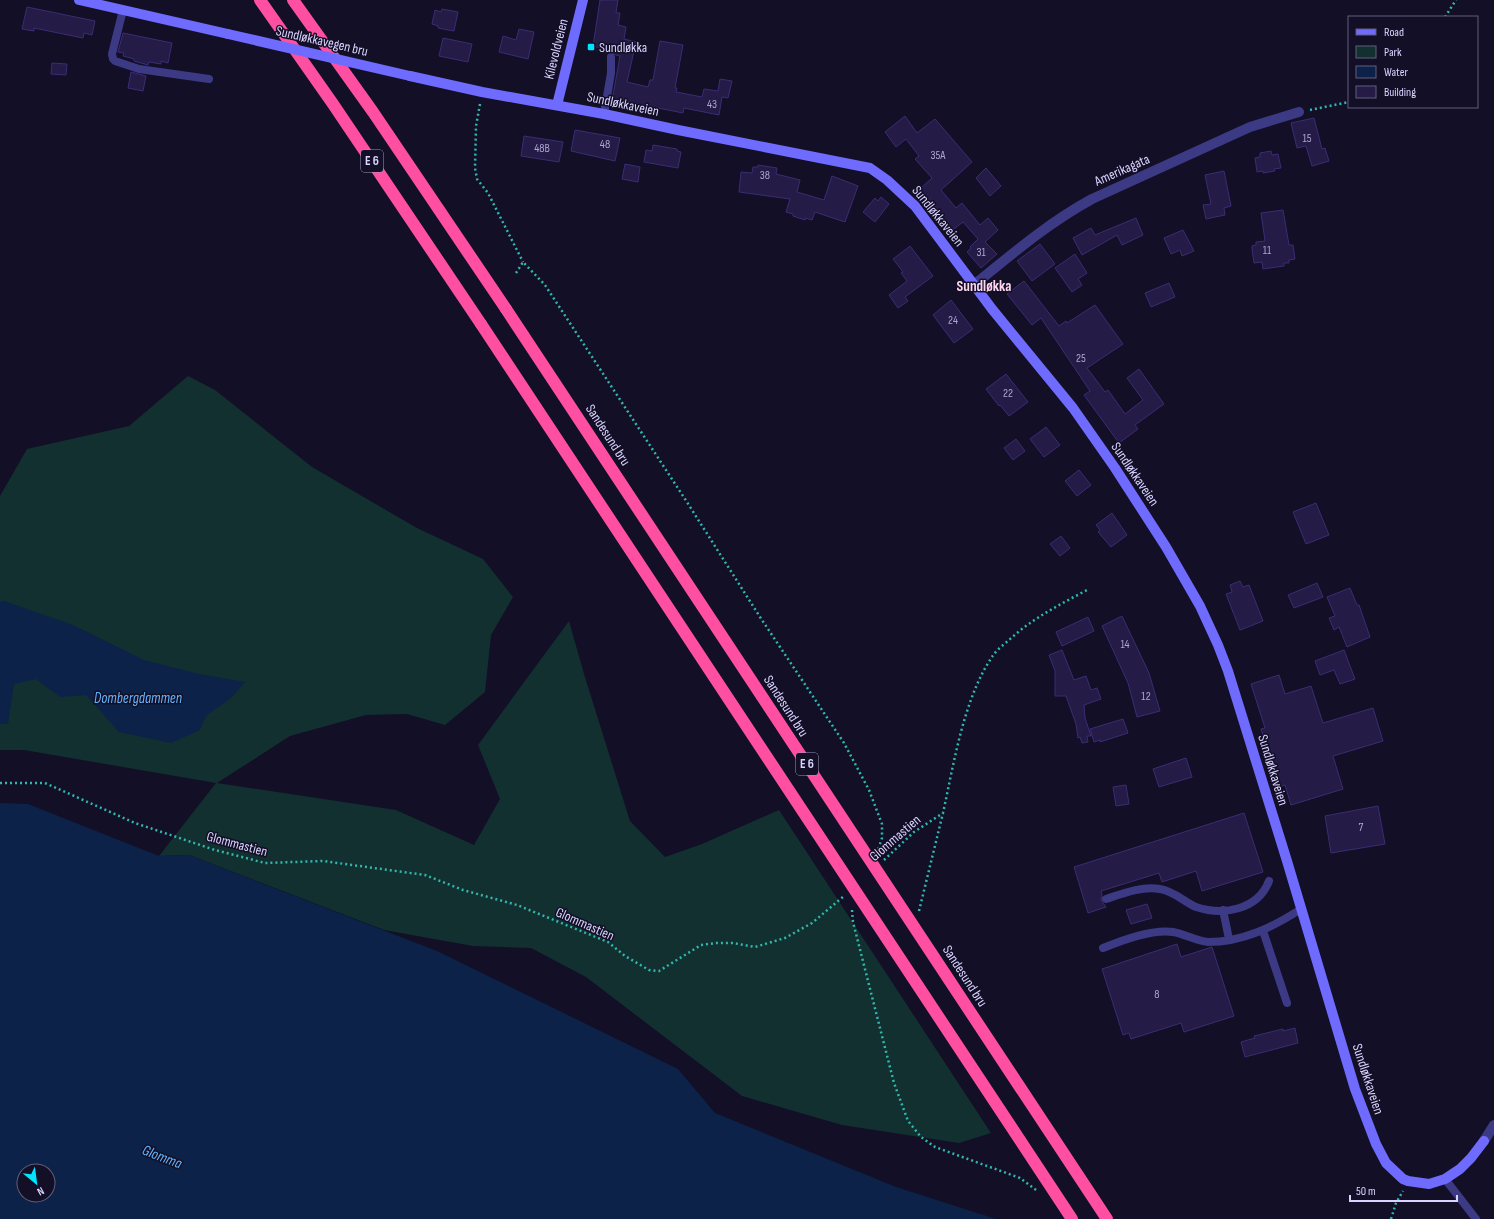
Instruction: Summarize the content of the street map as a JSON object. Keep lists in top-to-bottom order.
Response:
{
  "streets": {
    "highway": ["E 6", "Sandesund bru"],
    "main road": ["Sundløkkavegen bru", "Kilevoldveien", "Sundløkkaveien"],
    "street": ["Amerikagata"],
    "path": ["Glommastien"]
  },
  "crossings": [
    ["Sundløkkavegen bru", "Sundløkkaveien"],
    ["Kilevoldveien", "Sundløkkaveien"],
    ["Sundløkkaveien", "Amerikagata"]
  ],
  "districts": ["Sundløkka"],
  "water": ["Dombergdammen", "Glomma"],
  "places": {
    "transit": ["Sundløkka"]
  },
  "house_numbers": [
    "43",
    "15",
    "48",
    "48B",
    "35A",
    "38",
    "11",
    "31",
    "24",
    "25",
    "22",
    "14",
    "12",
    "7",
    "8"
  ],
  "legend": [
    "Road",
    "Park",
    "Water",
    "Building"
  ],
  "scale_bar": "50 m",
  "north": "bottom right"
}
